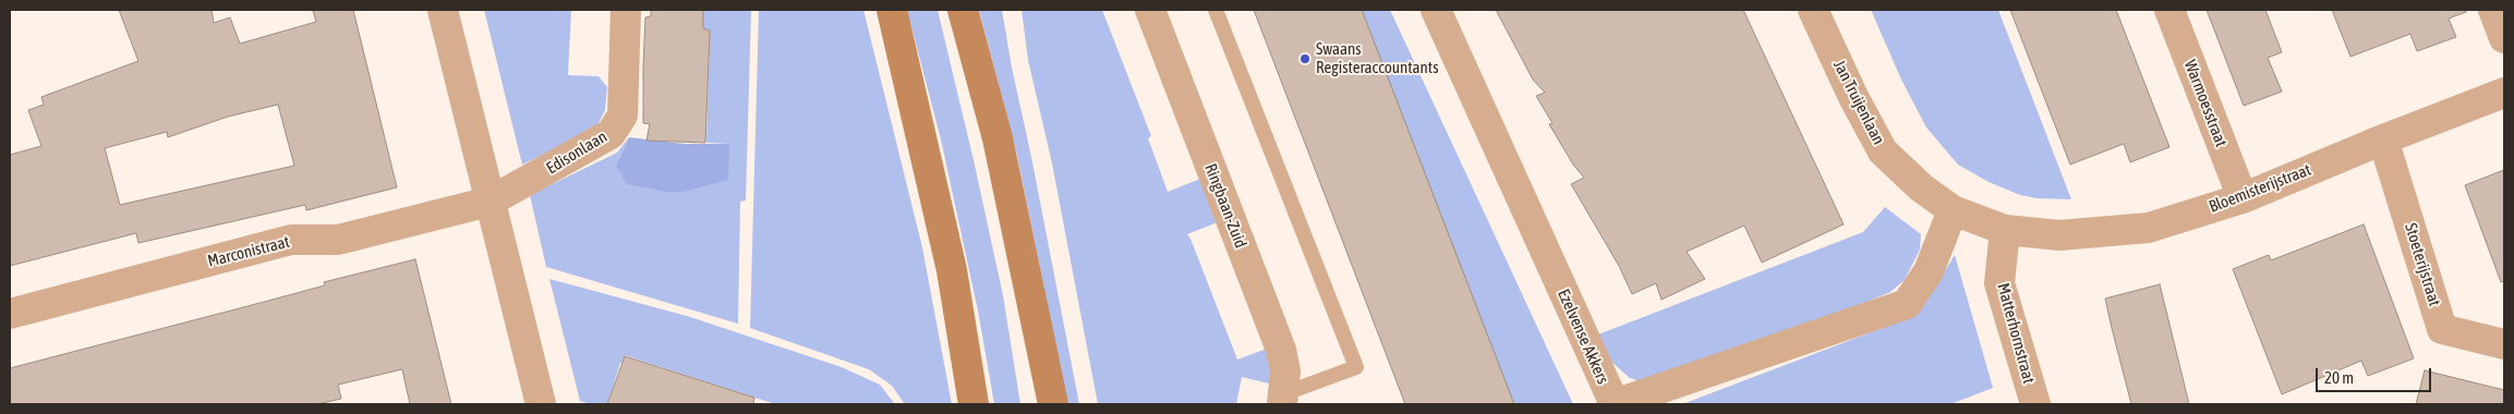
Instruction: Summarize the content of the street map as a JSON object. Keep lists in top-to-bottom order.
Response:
{
  "streets": {
    "street": [
      "Jan Truijenlaan",
      "Warmoesstraat",
      "Edisonlaan",
      "Bloemisterijstraat",
      "Ringbaan-Zuid",
      "Marconistraat",
      "Stoeterijstraat",
      "Matterhornstraat",
      "Ezelvense Akkers"
    ]
  },
  "crossings": [
    ["Jan Truijenlaan", "Bloemisterijstraat"],
    ["Jan Truijenlaan", "Matterhornstraat"],
    ["Jan Truijenlaan", "Ezelvense Akkers"],
    ["Warmoesstraat", "Bloemisterijstraat"],
    ["Edisonlaan", "Marconistraat"],
    ["Bloemisterijstraat", "Stoeterijstraat"],
    ["Bloemisterijstraat", "Matterhornstraat"]
  ],
  "places": ["Swaans Registeraccountants"],
  "scale_bar": "20 m"
}
